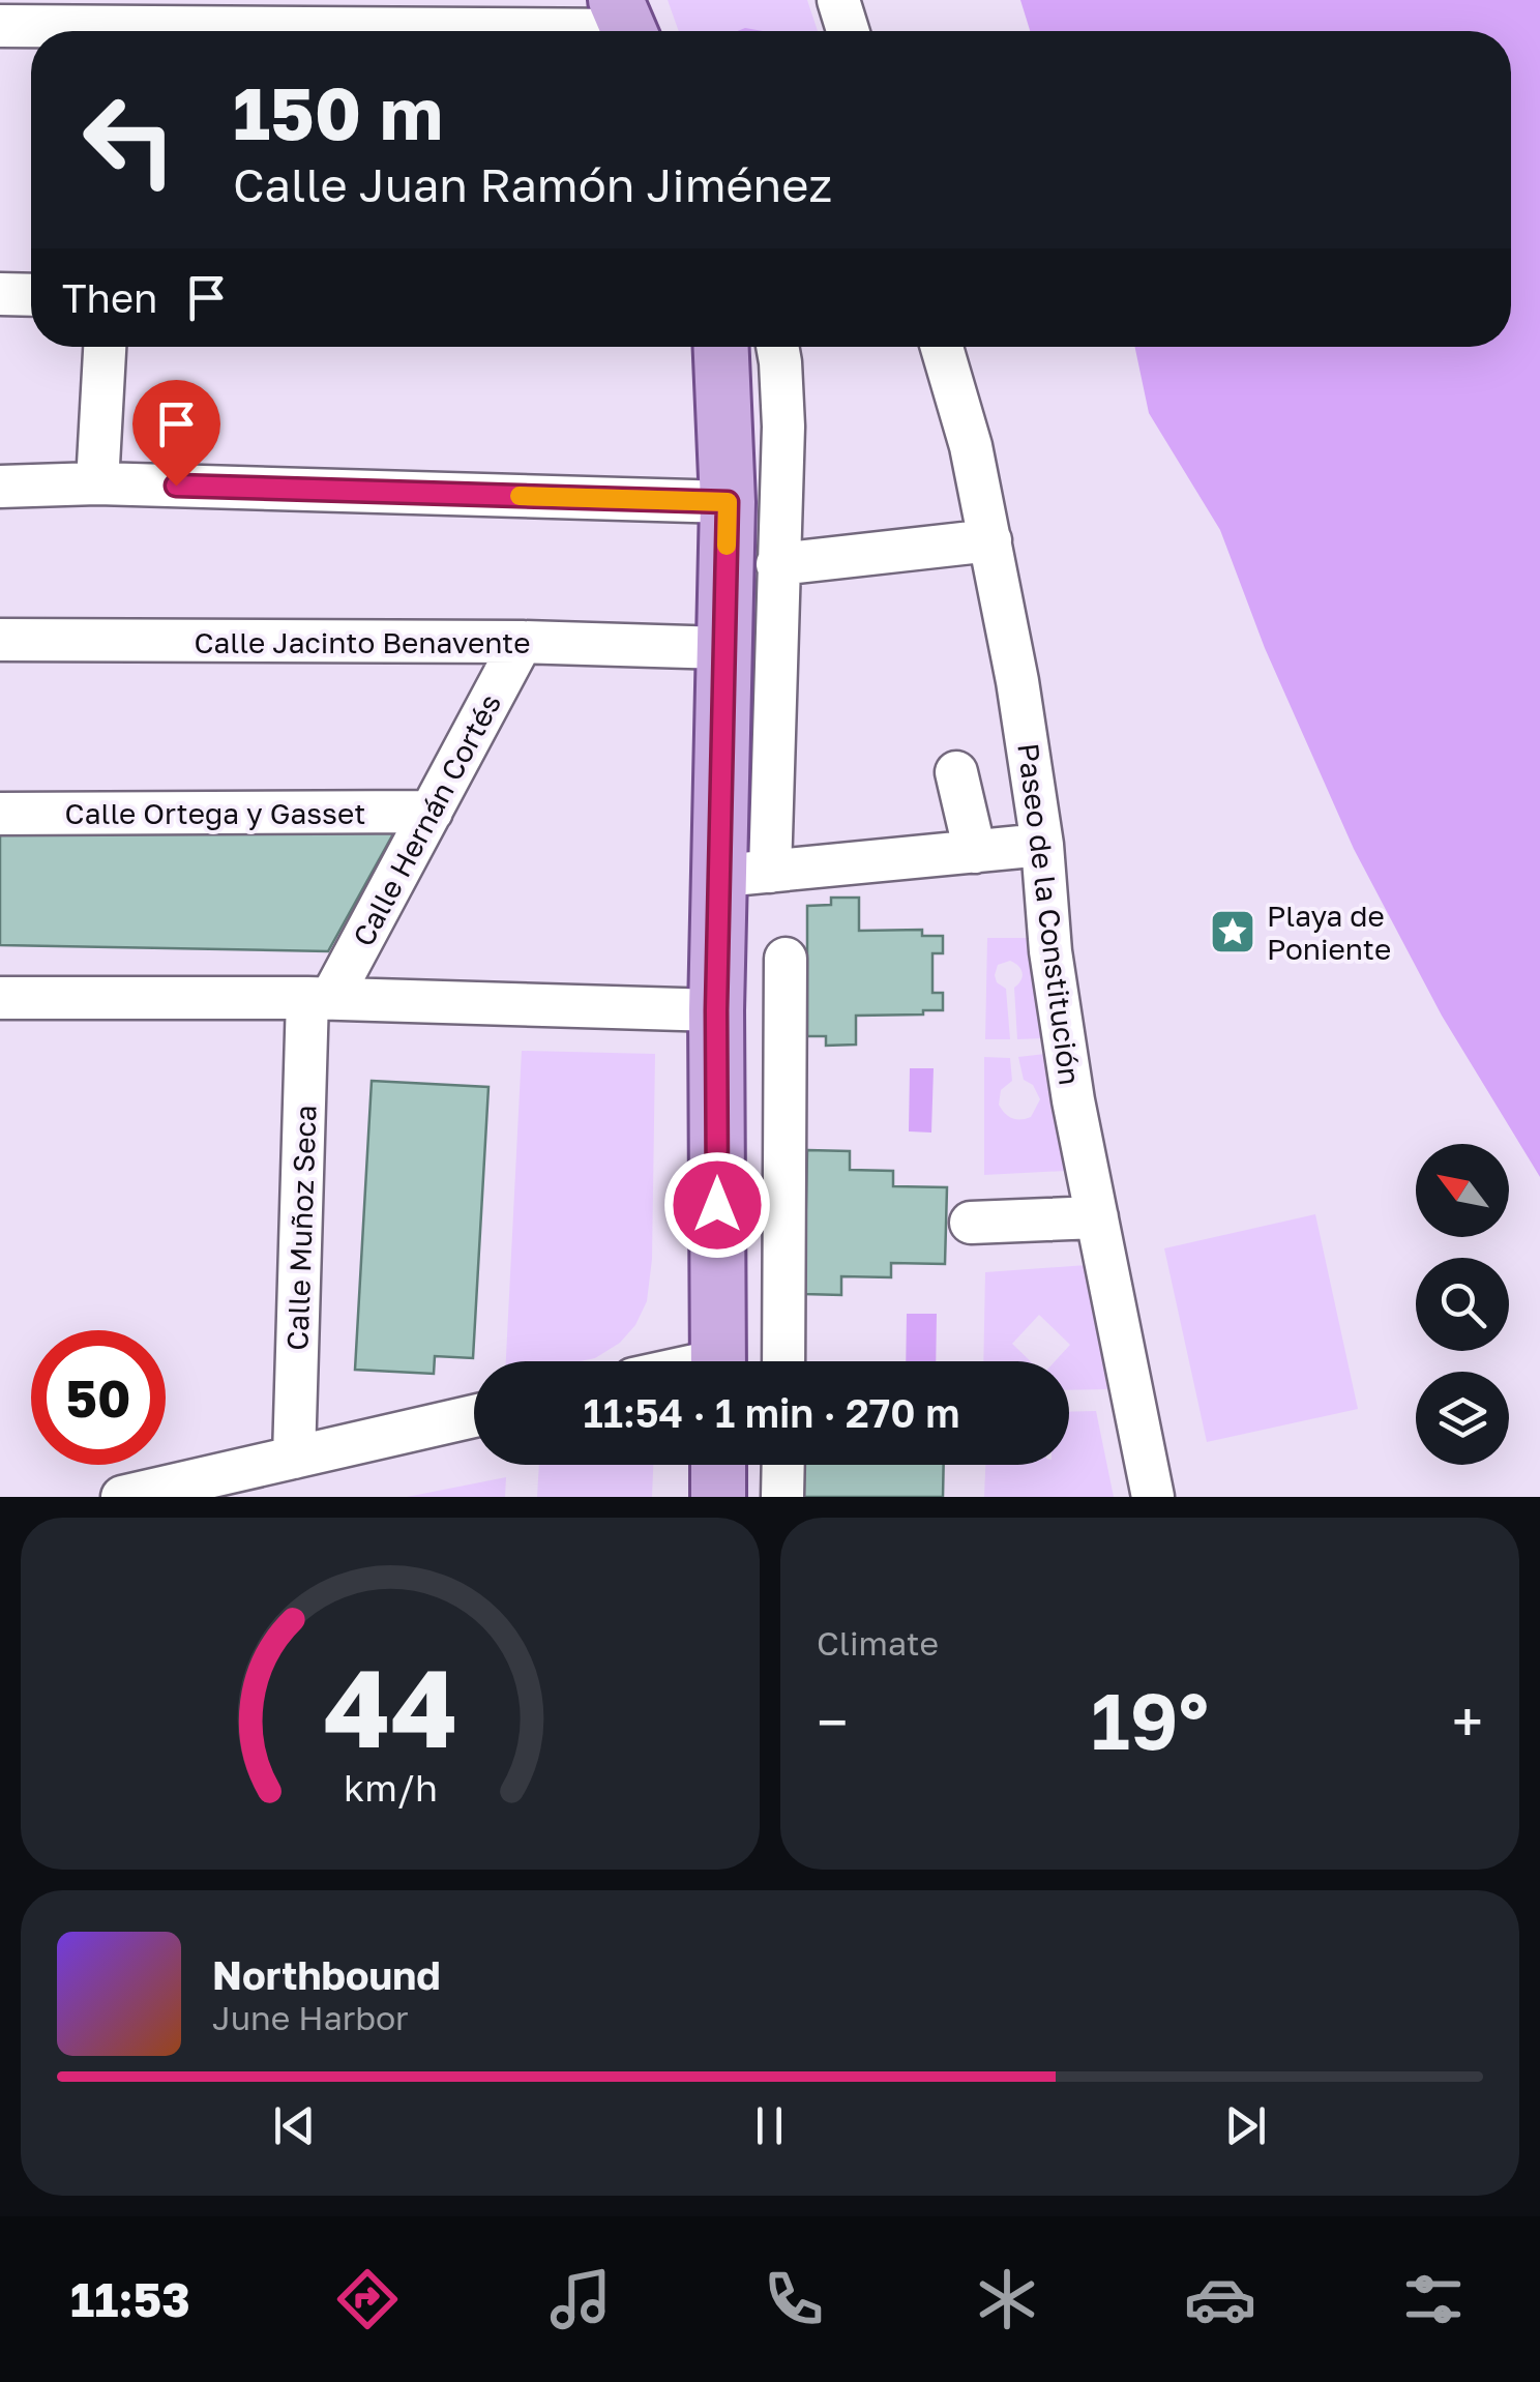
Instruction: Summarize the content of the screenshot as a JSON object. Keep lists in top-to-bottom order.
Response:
{
  "streets": {
    "street": [
      "Calle Jacinto Benavente",
      "Calle Ortega y Gasset",
      "Calle Hernán Cortés",
      "Paseo de la Constitución",
      "Calle Muñoz Seca"
    ]
  },
  "crossings": [
    ["Calle Jacinto Benavente", "Calle Hernán Cortés"],
    ["Calle Ortega y Gasset", "Calle Hernán Cortés"],
    ["Calle Hernán Cortés", "Calle Muñoz Seca"]
  ],
  "places": {
    "place": ["Playa de Poniente"]
  },
  "north": "top left",
  "page": {
    "turn": ["150 m", "Calle Juan Ramón Jiménez"],
    "then": "Then",
    "limit": "50",
    "trip": "11:54 · 1 min · 270 m",
    "tile": "Climate",
    "heat": ["−", "19°", "+"],
    "song": ["Northbound", "June Harbor"],
    "tabs": "11:53",
    "gauge": ["44", "km/h"]
  }
}
